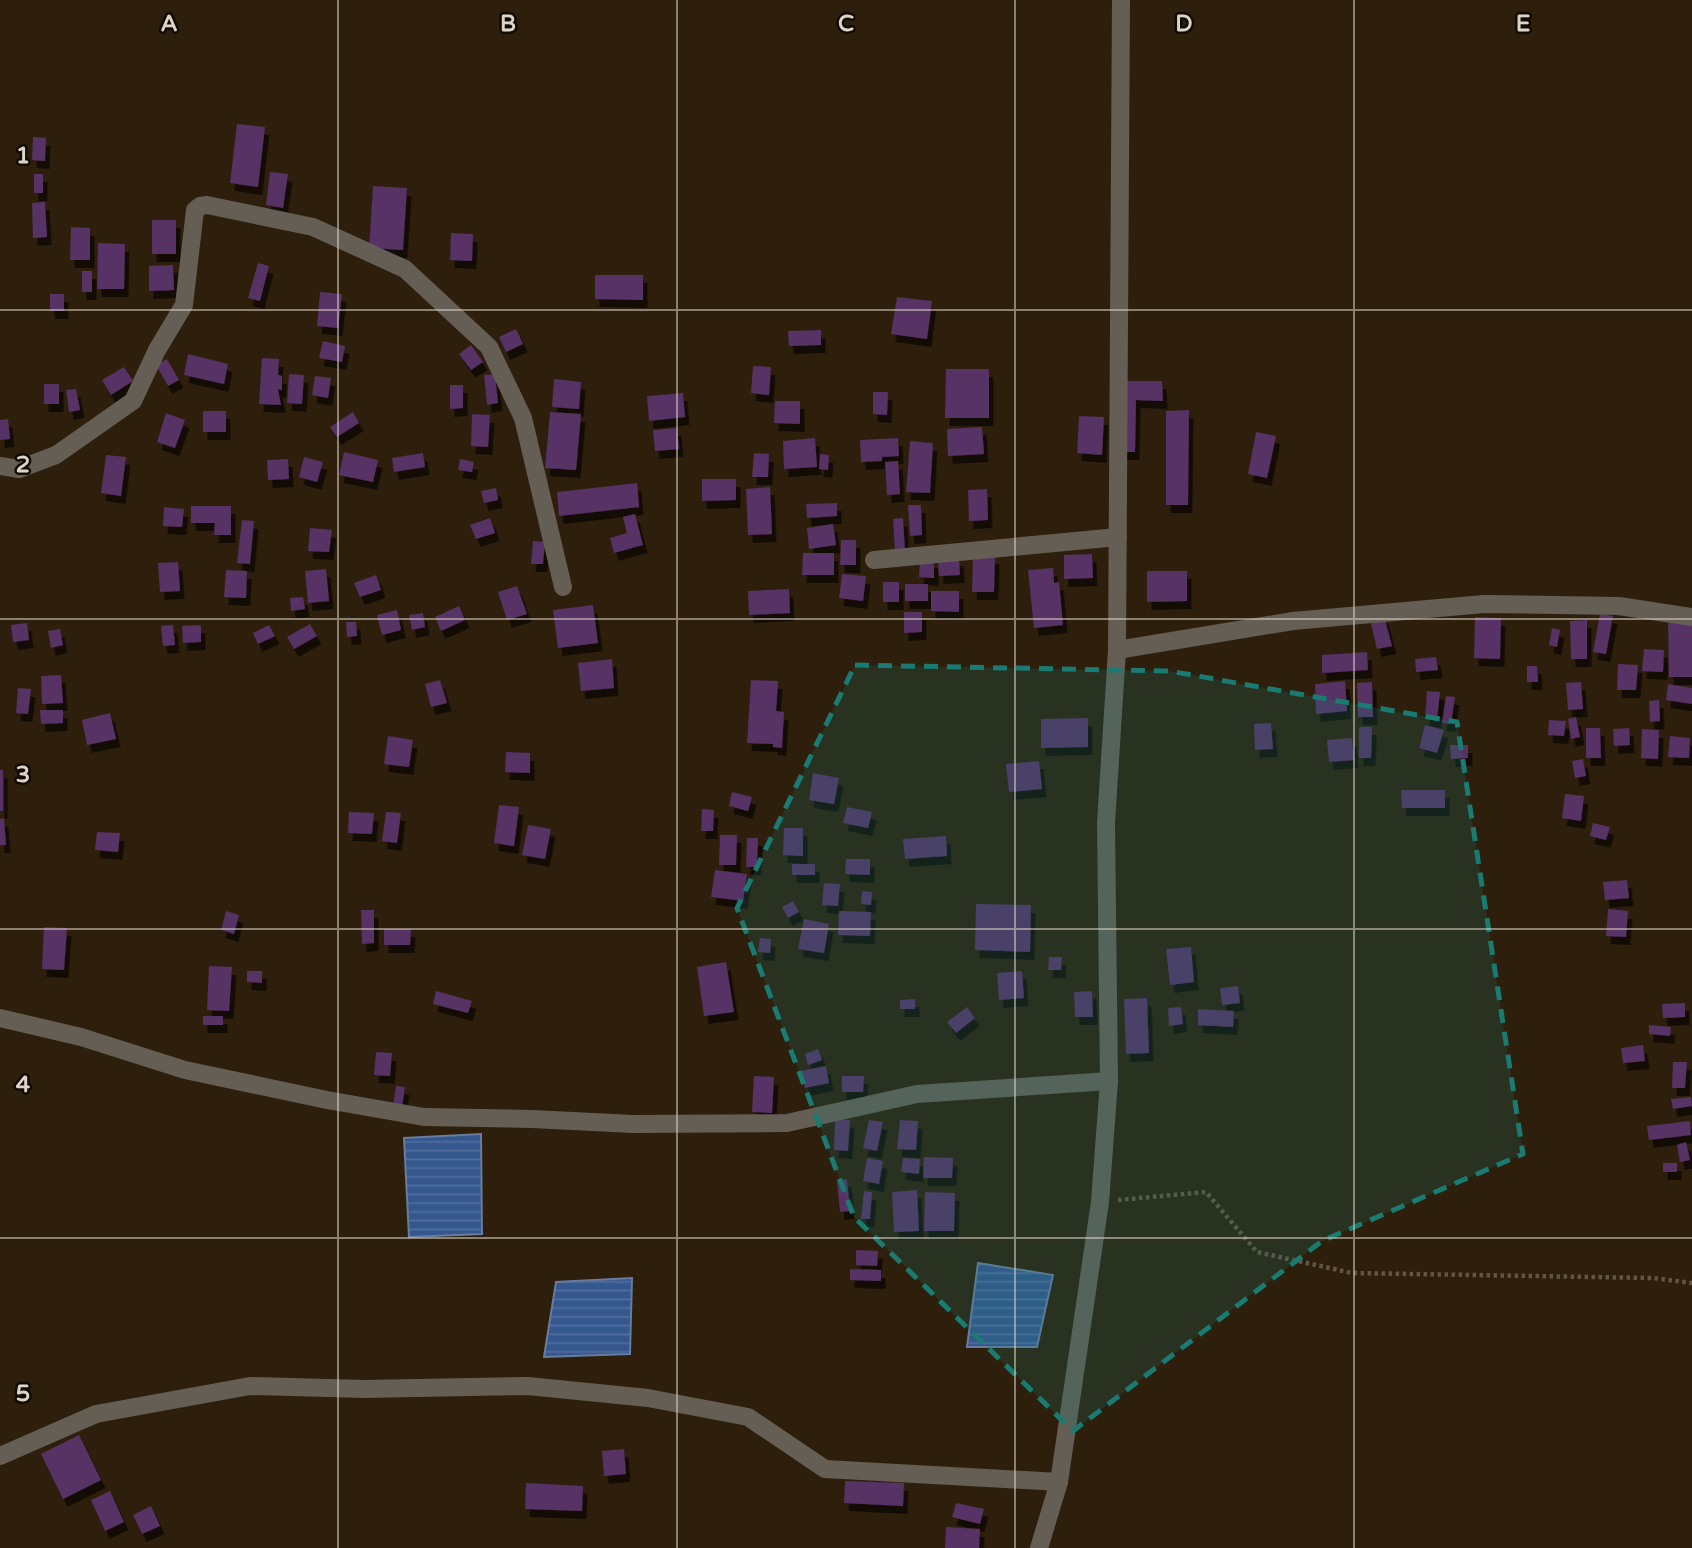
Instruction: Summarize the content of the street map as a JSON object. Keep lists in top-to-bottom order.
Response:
{
  "grid": {
    "columns": [
      "A",
      "B",
      "C",
      "D",
      "E"
    ],
    "rows": [
      "1",
      "2",
      "3",
      "4",
      "5"
    ]
  }
}
